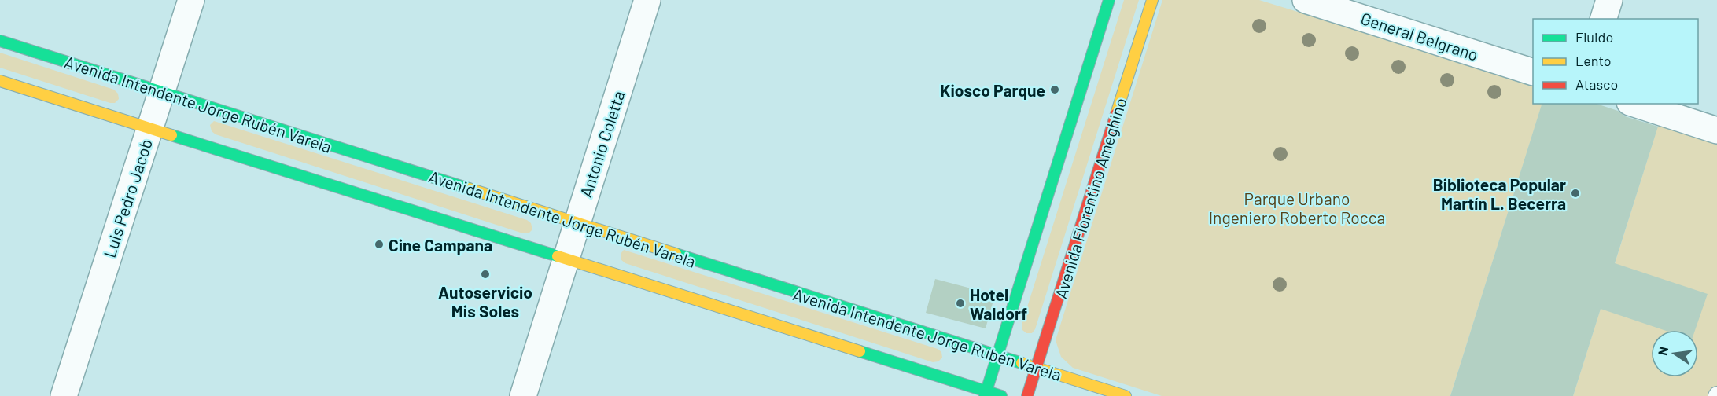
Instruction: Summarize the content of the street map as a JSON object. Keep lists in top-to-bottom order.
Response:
{
  "streets": {
    "main road": ["Avenida Intendente Jorge Rubén Varela", "Avenida Florentino Ameghino"],
    "street": ["General Belgrano", "Antonio Coletta", "Luis Pedro Jacob"]
  },
  "crossings": [
    ["Avenida Intendente Jorge Rubén Varela", "Antonio Coletta"],
    ["Avenida Intendente Jorge Rubén Varela", "Luis Pedro Jacob"],
    ["Avenida Intendente Jorge Rubén Varela", "Avenida Florentino Ameghino"]
  ],
  "parks": ["Parque Urbano Ingeniero Roberto Rocca"],
  "places": [
    "Kiosco Parque",
    "Biblioteca Popular Martín L. Becerra",
    "Cine Campana",
    "Autoservicio Mis Soles",
    "Hotel Waldorf"
  ],
  "legend": ["Fluido", "Lento", "Atasco"],
  "north": "left"
}
